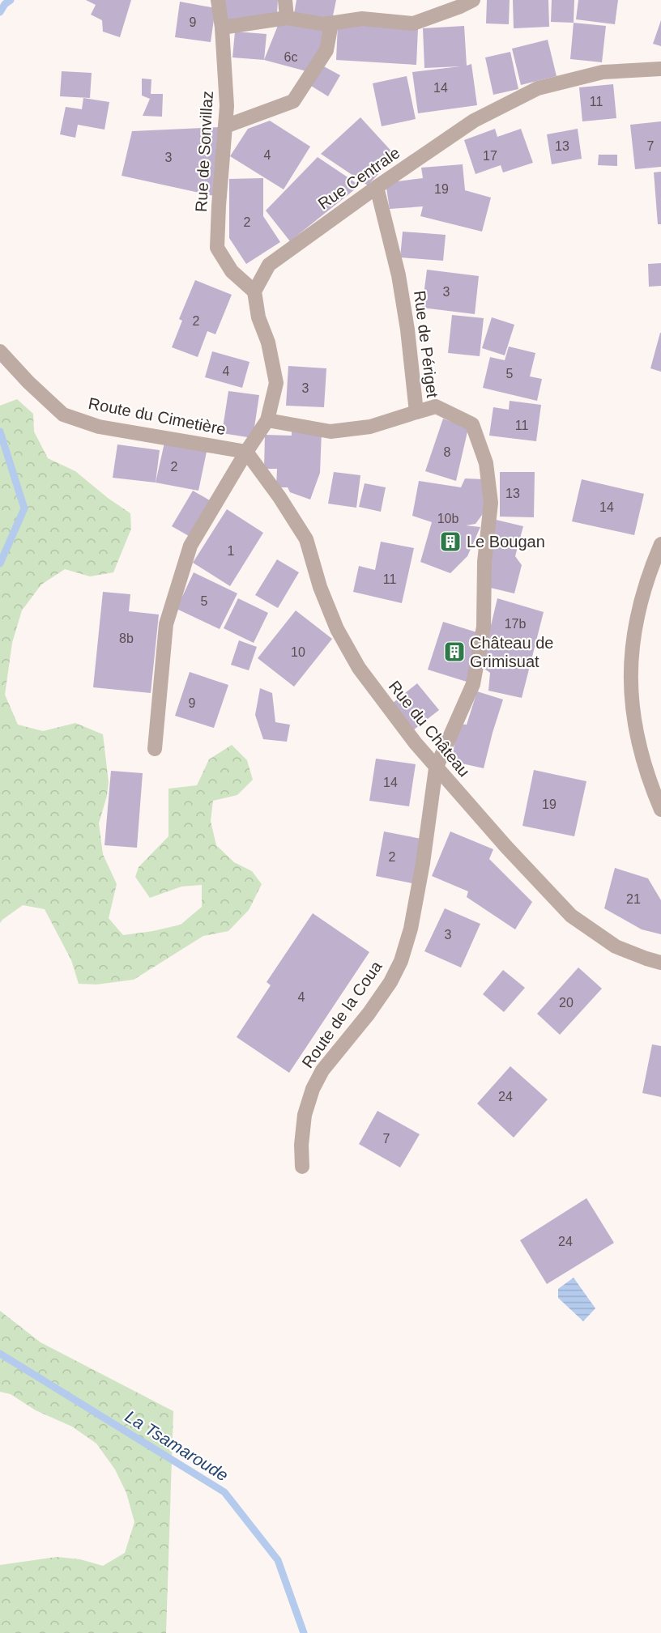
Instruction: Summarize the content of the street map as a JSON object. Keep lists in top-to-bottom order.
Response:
{
  "streets": {
    "street": [
      "Rue de Sonvillaz",
      "Rue Centrale",
      "Rue de Périget",
      "Route du Cimetière",
      "Rue du Château",
      "Route de la Coua"
    ]
  },
  "crossings": [
    ["Rue de Sonvillaz", "Rue Centrale"],
    ["Rue Centrale", "Rue de Périget"],
    ["Rue de Périget", "Rue du Château"],
    ["Rue de Périget", "Route de la Coua"],
    ["Route du Cimetière", "Rue du Château"],
    ["Rue du Château", "Route de la Coua"]
  ],
  "water": ["La Tsamaroude"],
  "places": {
    "building": ["Le Bougan", "Château de Grimisuat"]
  },
  "house_numbers": [
    "9",
    "6c",
    "14",
    "11",
    "13",
    "7",
    "4",
    "17",
    "3",
    "19",
    "2",
    "3",
    "2",
    "4",
    "5",
    "3",
    "11",
    "8",
    "2",
    "13",
    "14",
    "10b",
    "1",
    "11",
    "5",
    "17b",
    "8b",
    "10",
    "9",
    "14",
    "19",
    "2",
    "21",
    "3",
    "4",
    "20",
    "24",
    "7",
    "24"
  ]
}
